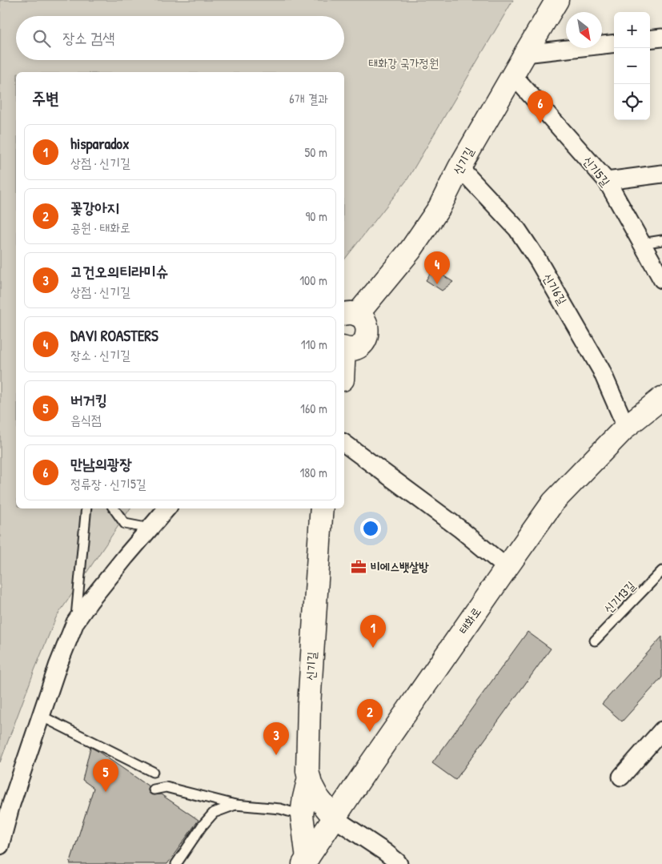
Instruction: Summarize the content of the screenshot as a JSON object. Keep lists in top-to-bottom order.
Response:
{
  "streets": {
    "street": [
      "신기길",
      "신기5길",
      "신기6길",
      "태화로"
    ],
    "lane": ["신기13길"]
  },
  "crossings": [
    ["신기길", "신기5길"],
    ["신기길", "신기6길"],
    ["신기길", "태화로"],
    ["신기6길", "태화로"]
  ],
  "parks": ["태화강 국가정원"],
  "places": {
    "office": ["비에스뱃살방"]
  },
  "north": "bottom right",
  "page": {
    "map_buttons": ["+", "−"],
    "search": "장소 검색",
    "heading": ["주변", "6개 결과"],
    "pins": [
      "6",
      "4",
      "1",
      "2",
      "3",
      "5"
    ],
    "list": [
      {
        "mark": "1",
        "name": "hisparadox",
        "note": "상점 · 신기길",
        "value": "50 m"
      },
      {
        "mark": "2",
        "name": "꽃강아지",
        "note": "공원 · 태화로",
        "value": "90 m"
      },
      {
        "mark": "3",
        "name": "고건오의티라미슈",
        "note": "상점 · 신기길",
        "value": "100 m"
      },
      {
        "mark": "4",
        "name": "DAVI ROASTERS",
        "note": "장소 · 신기길",
        "value": "110 m"
      },
      {
        "mark": "5",
        "name": "버거킹",
        "note": "음식점",
        "value": "160 m"
      },
      {
        "mark": "6",
        "name": "만남의광장",
        "note": "정류장 · 신기5길",
        "value": "180 m"
      }
    ]
  }
}
